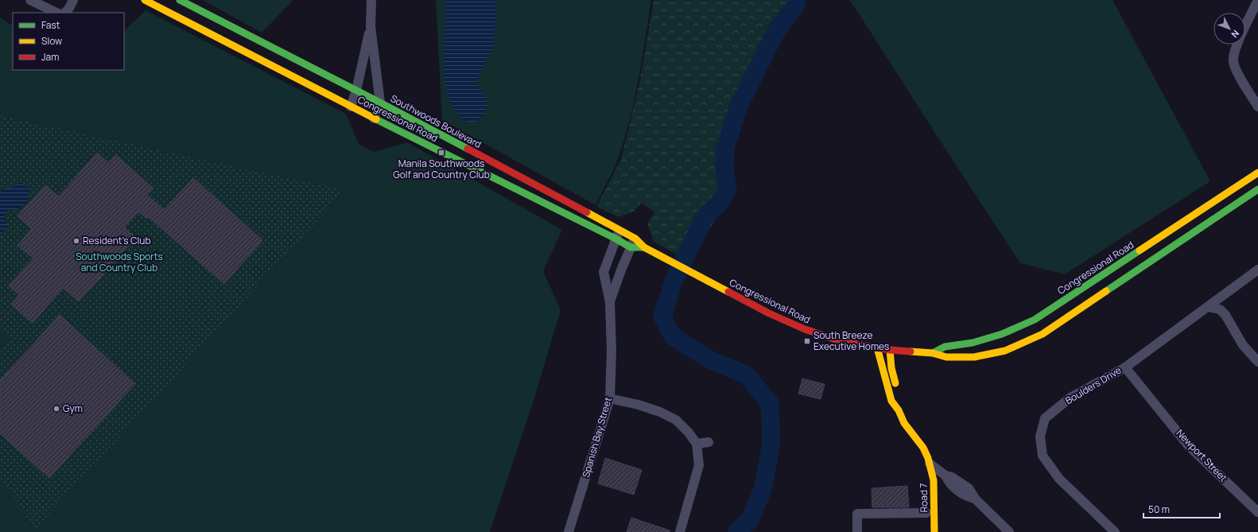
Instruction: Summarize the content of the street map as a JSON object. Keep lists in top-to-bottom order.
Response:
{
  "streets": {
    "main road": ["Congressional Road", "Southwoods Boulevard", "Road 7"],
    "street": ["Boulders Drive", "Spanish Bay Street", "Newport Street"]
  },
  "crossings": [
    ["Congressional Road", "Southwoods Boulevard"],
    ["Congressional Road", "Spanish Bay Street"],
    ["Congressional Road", "Road 7"],
    ["Boulders Drive", "Newport Street"]
  ],
  "parks": ["Southwoods Sports and Country Club"],
  "places": {
    "transit": ["Manila Southwoods Golf and Country Club", "South Breeze Executive Homes"],
    "other": ["Resident's Club", "Gym"]
  },
  "legend": ["Fast", "Slow", "Jam"],
  "scale_bar": "50 m",
  "north": "bottom right"
}
